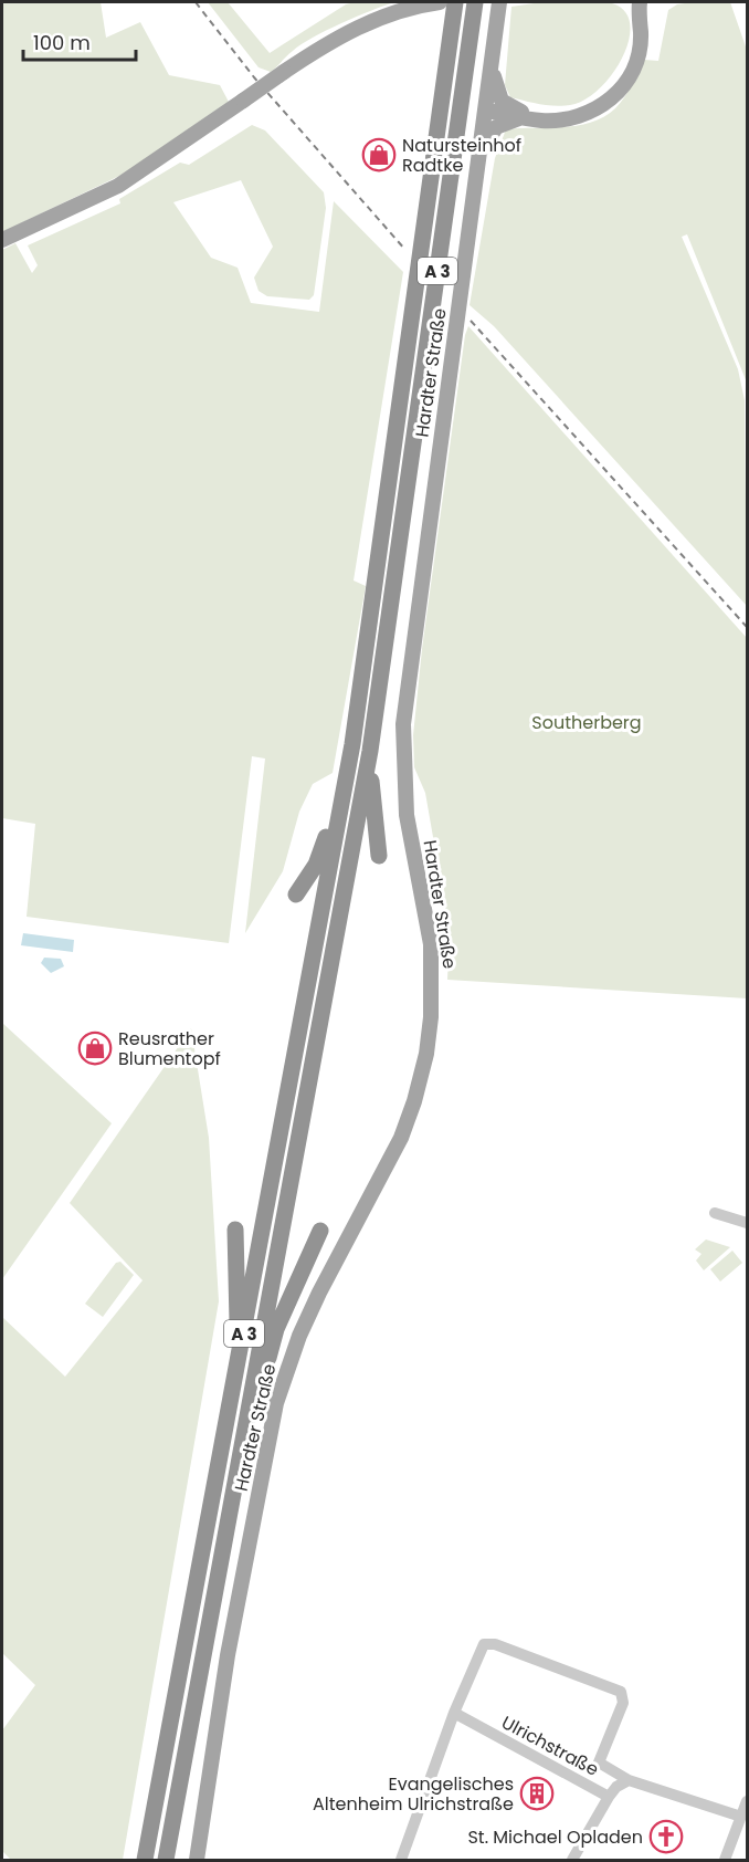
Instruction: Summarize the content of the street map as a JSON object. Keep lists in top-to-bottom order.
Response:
{
  "streets": {
    "highway": ["A 3"],
    "main road": ["Hardter Straße"],
    "street": ["Ulrichstraße"]
  },
  "parks": ["Southerberg"],
  "places": {
    "shop": ["Natursteinhof Radtke", "Reusrather Blumentopf"],
    "building": ["Evangelisches Altenheim Ulrichstraße"],
    "church": ["St. Michael Opladen"]
  },
  "scale_bar": "100 m"
}
